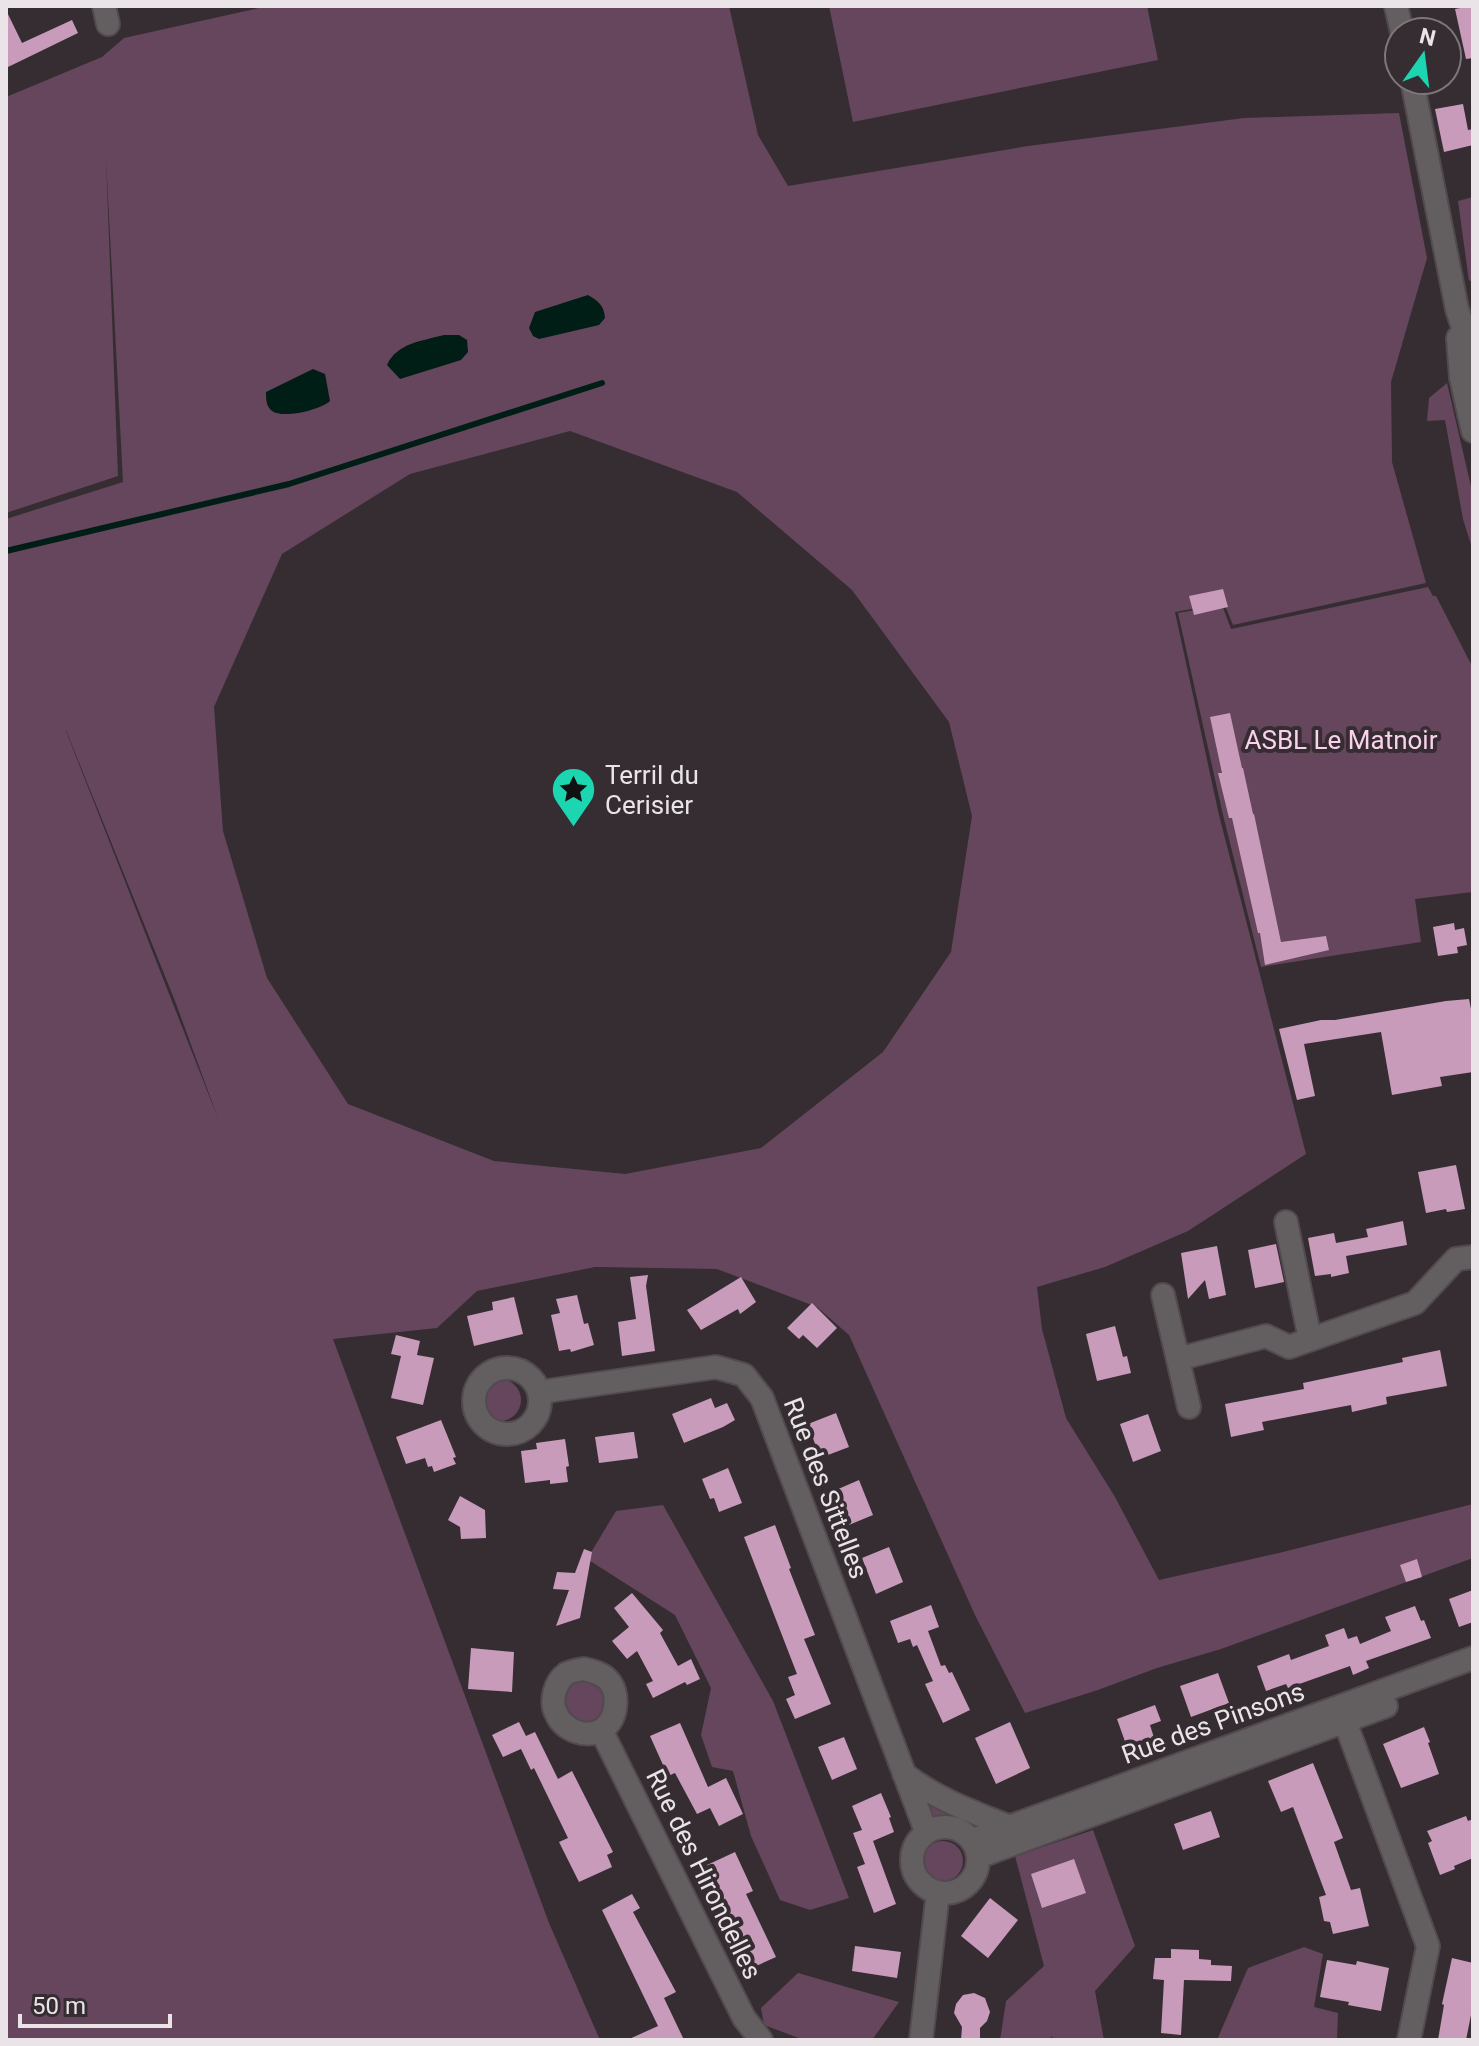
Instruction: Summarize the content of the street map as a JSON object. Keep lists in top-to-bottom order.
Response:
{
  "streets": {
    "street": ["Rue des Sittelles", "Rue des Pinsons", "Rue des Hirondelles"]
  },
  "crossings": [
    ["Rue des Sittelles", "Rue des Pinsons"]
  ],
  "parks": ["ASBL Le Matnoir"],
  "places": {
    "place": ["Terril du Cerisier"]
  },
  "scale_bar": "50 m",
  "north": "top"
}
